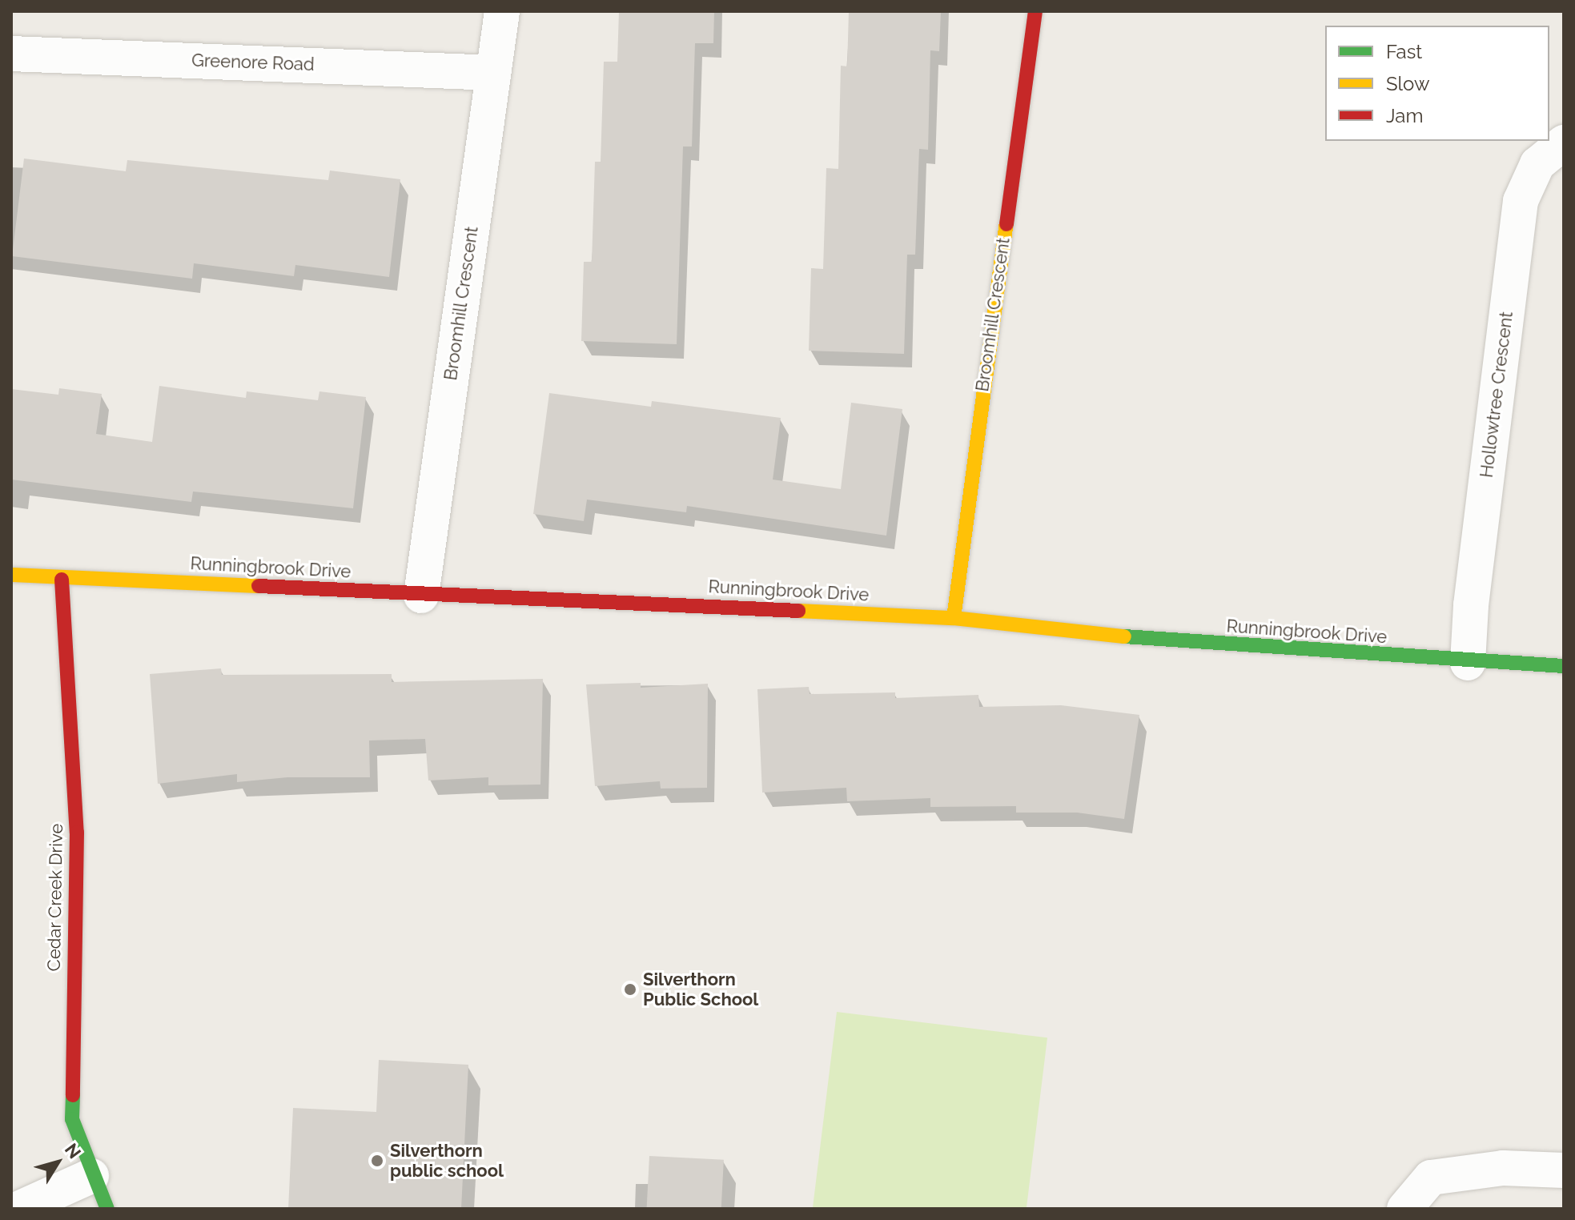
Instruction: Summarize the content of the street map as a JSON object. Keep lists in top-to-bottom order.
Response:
{
  "streets": {
    "street": [
      "Greenore Road",
      "Broomhill Crescent",
      "Hollowtree Crescent",
      "Runningbrook Drive",
      "Cedar Creek Drive"
    ]
  },
  "crossings": [
    ["Greenore Road", "Broomhill Crescent"],
    ["Broomhill Crescent", "Runningbrook Drive"],
    ["Hollowtree Crescent", "Runningbrook Drive"],
    ["Runningbrook Drive", "Cedar Creek Drive"]
  ],
  "places": ["Silverthorn Public School", "Silverthorn public school"],
  "legend": ["Fast", "Slow", "Jam"],
  "north": "top right"
}
